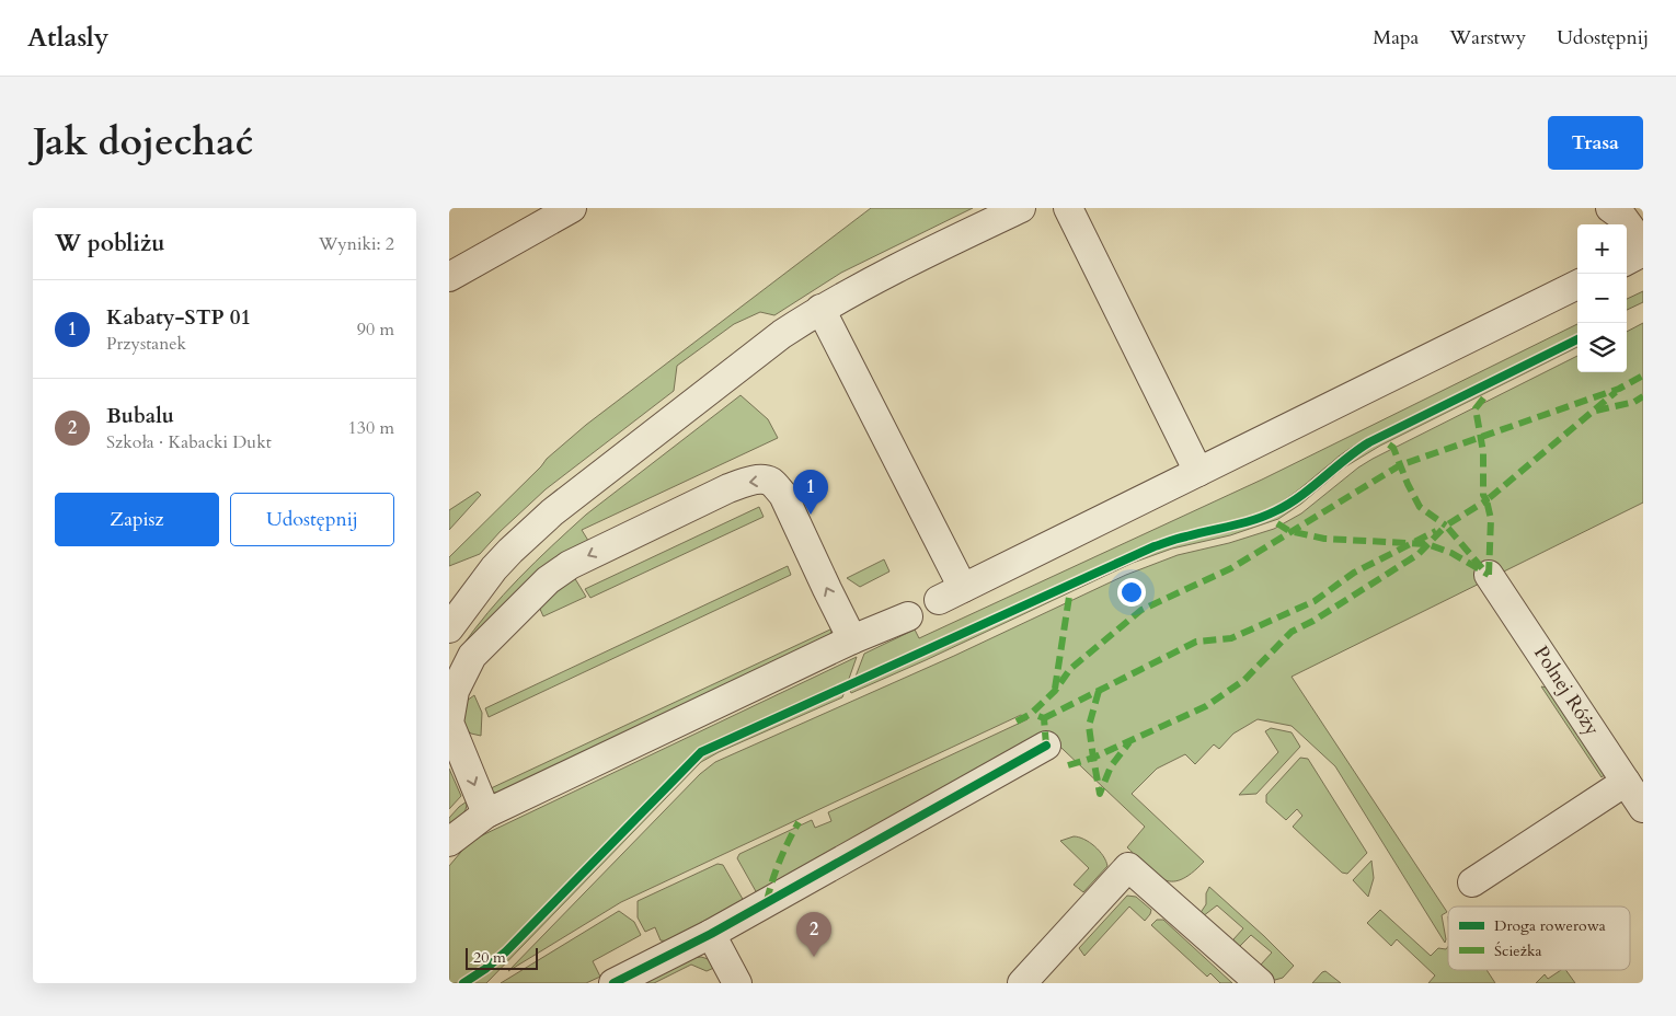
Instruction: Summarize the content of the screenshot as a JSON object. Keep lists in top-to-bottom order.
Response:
{
  "streets": {
    "street": ["Polnej Róży"]
  },
  "legend": ["Droga rowerowa", "Ścieżka"],
  "scale_bar": "20 m",
  "page": {
    "header": "Atlasly",
    "nav": ["Mapa", "Warstwy", "Udostępnij"],
    "title": "Jak dojechać",
    "buttons": [
      "Trasa",
      ["Zapisz", "Udostępnij"]
    ],
    "heading": ["W pobliżu", "Wyniki: 2"],
    "map_buttons": ["+", "−"],
    "list": [
      {
        "mark": "1",
        "name": "Kabaty-STP 01",
        "note": "Przystanek",
        "value": "90 m"
      },
      {
        "mark": "2",
        "name": "Bubalu",
        "note": "Szkoła · Kabacki Dukt",
        "value": "130 m"
      }
    ],
    "pins": ["1", "2"],
    "scale": "20 m"
  }
}
